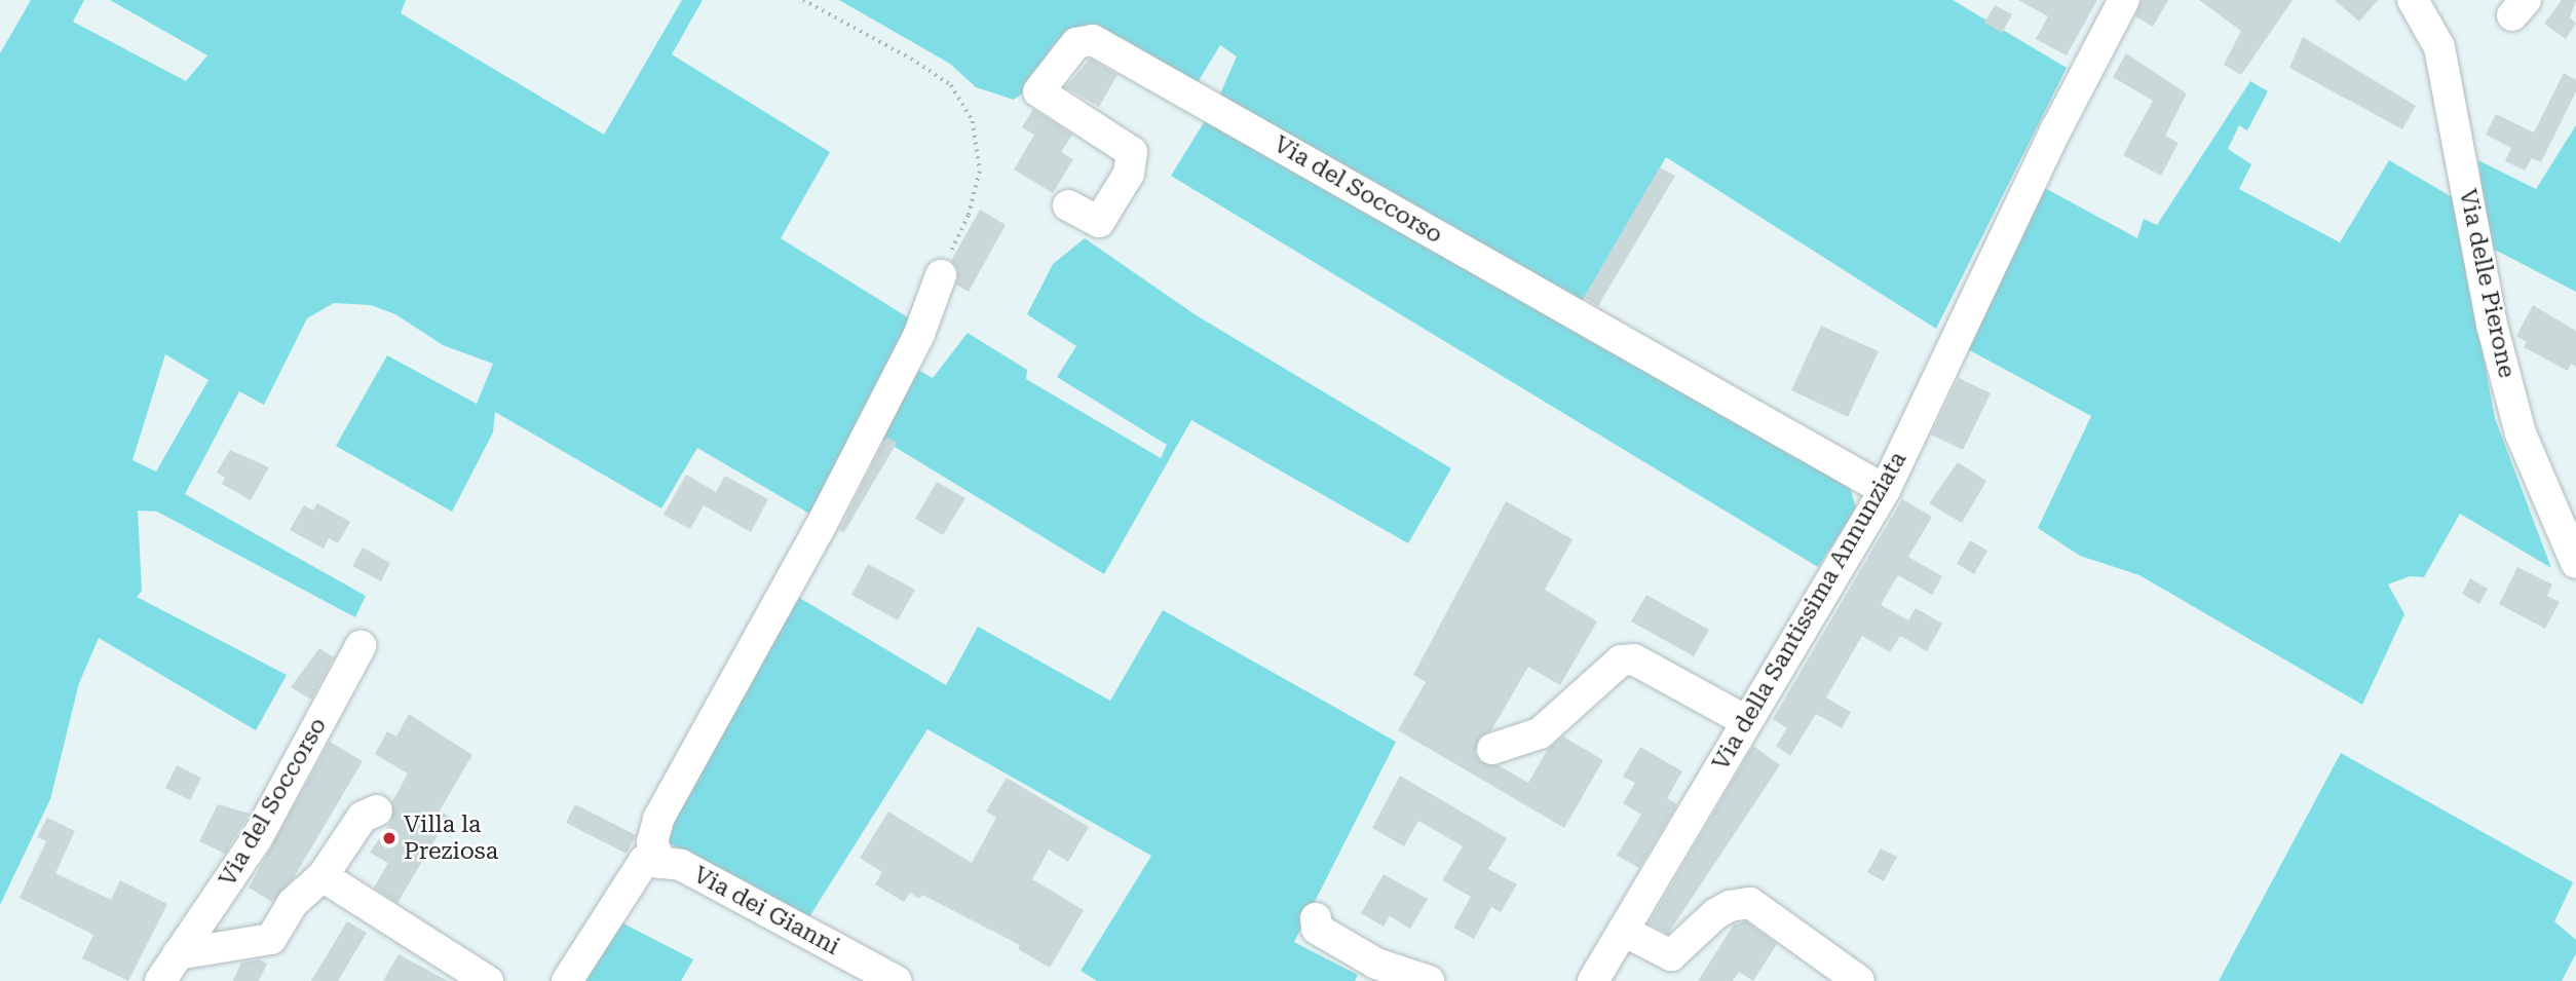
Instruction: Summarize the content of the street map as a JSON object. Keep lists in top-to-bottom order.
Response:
{
  "streets": {
    "street": [
      "Via del Soccorso",
      "Via delle Pierone",
      "Via della Santissima Annunziata",
      "Via dei Gianni"
    ]
  },
  "crossings": [
    ["Via del Soccorso", "Via della Santissima Annunziata"]
  ],
  "places": ["Villa la Preziosa"]
}
